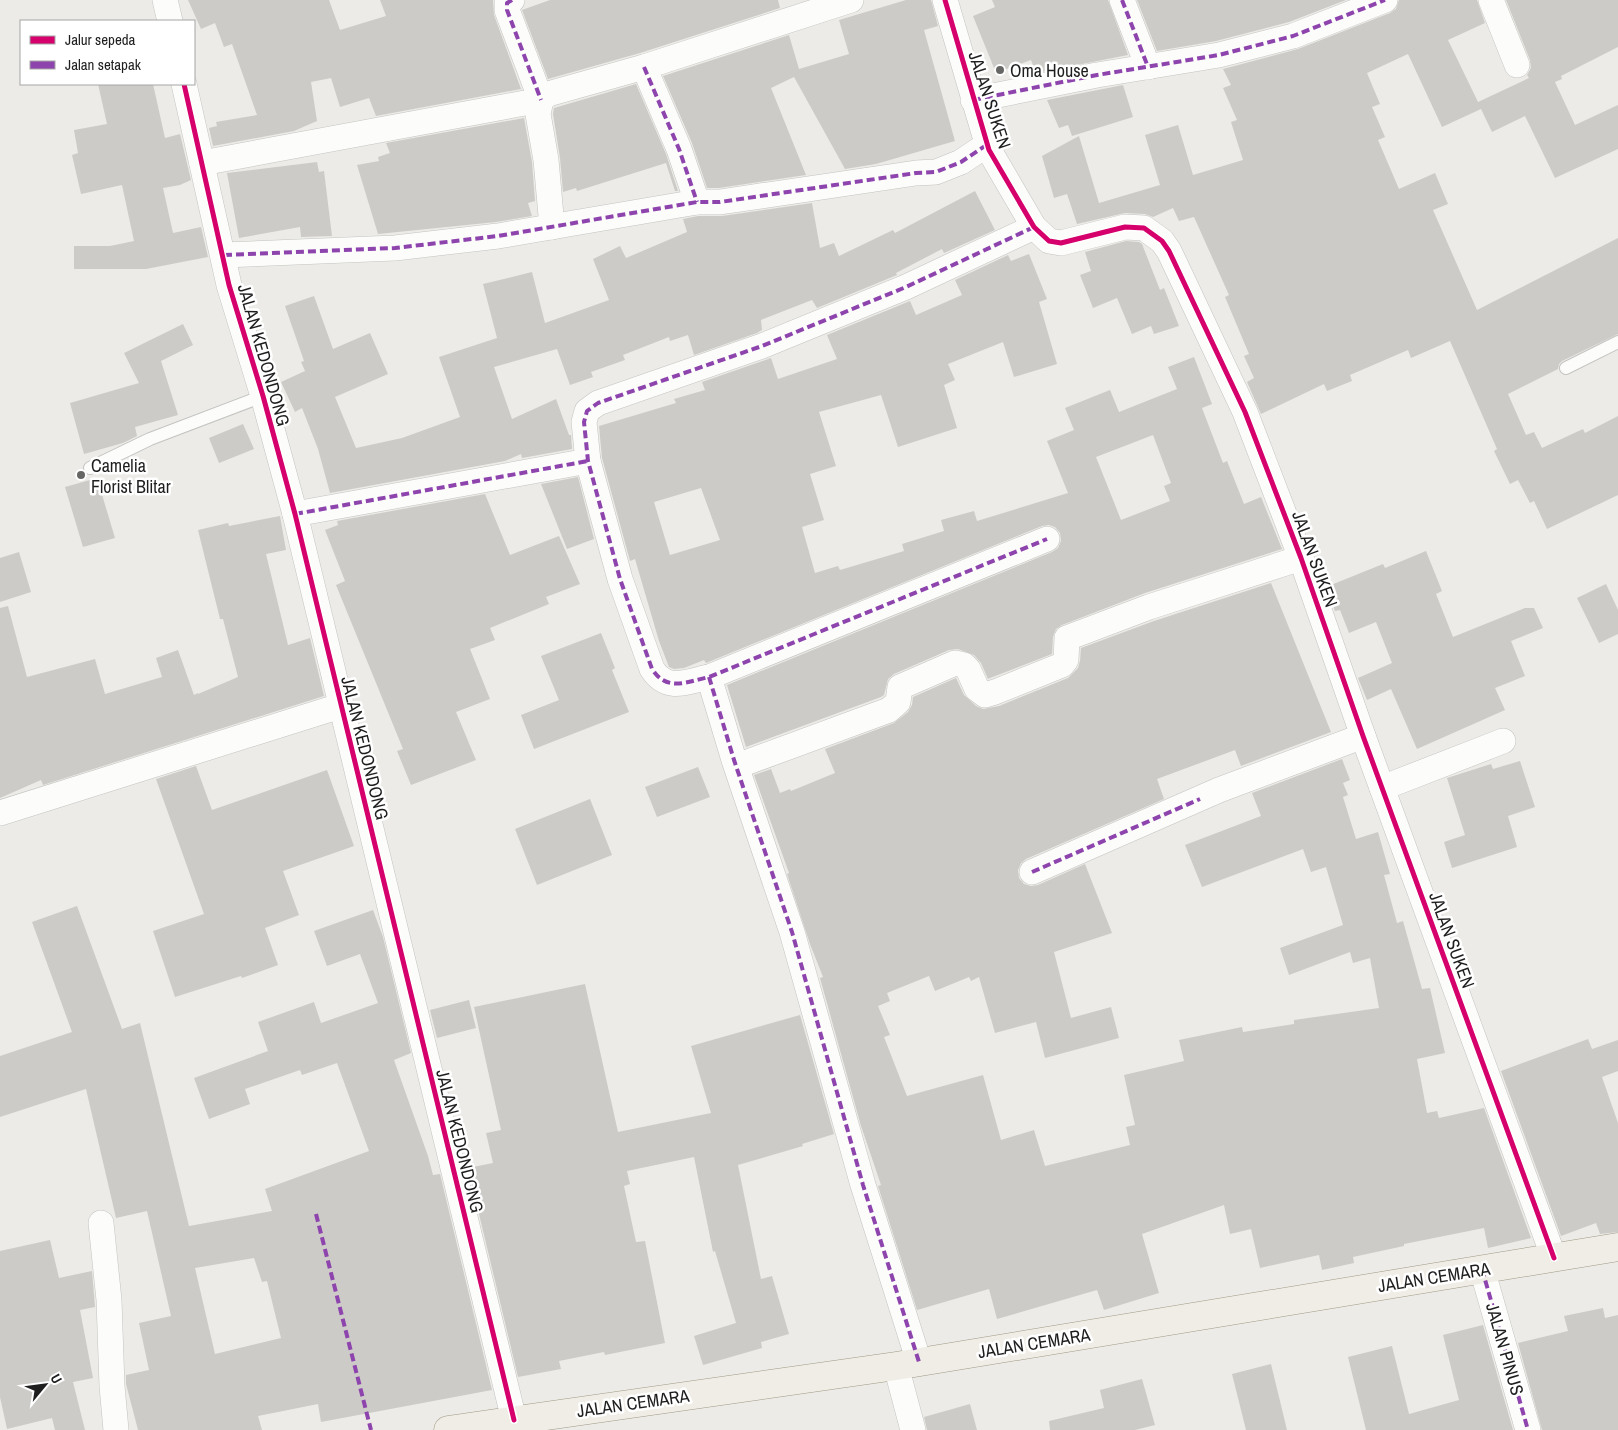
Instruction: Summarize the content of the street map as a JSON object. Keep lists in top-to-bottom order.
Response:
{
  "streets": {
    "main road": ["JALAN CEMARA"],
    "street": ["JALAN SUKEN", "JALAN KEDONDONG", "JALAN PINUS"]
  },
  "crossings": [
    ["JALAN SUKEN", "JALAN CEMARA"],
    ["JALAN KEDONDONG", "JALAN CEMARA"],
    ["JALAN CEMARA", "JALAN PINUS"]
  ],
  "places": ["Oma House", "Camelia Florist Blitar"],
  "legend": ["Jalur sepeda", "Jalan setapak"],
  "north": "top right"
}
